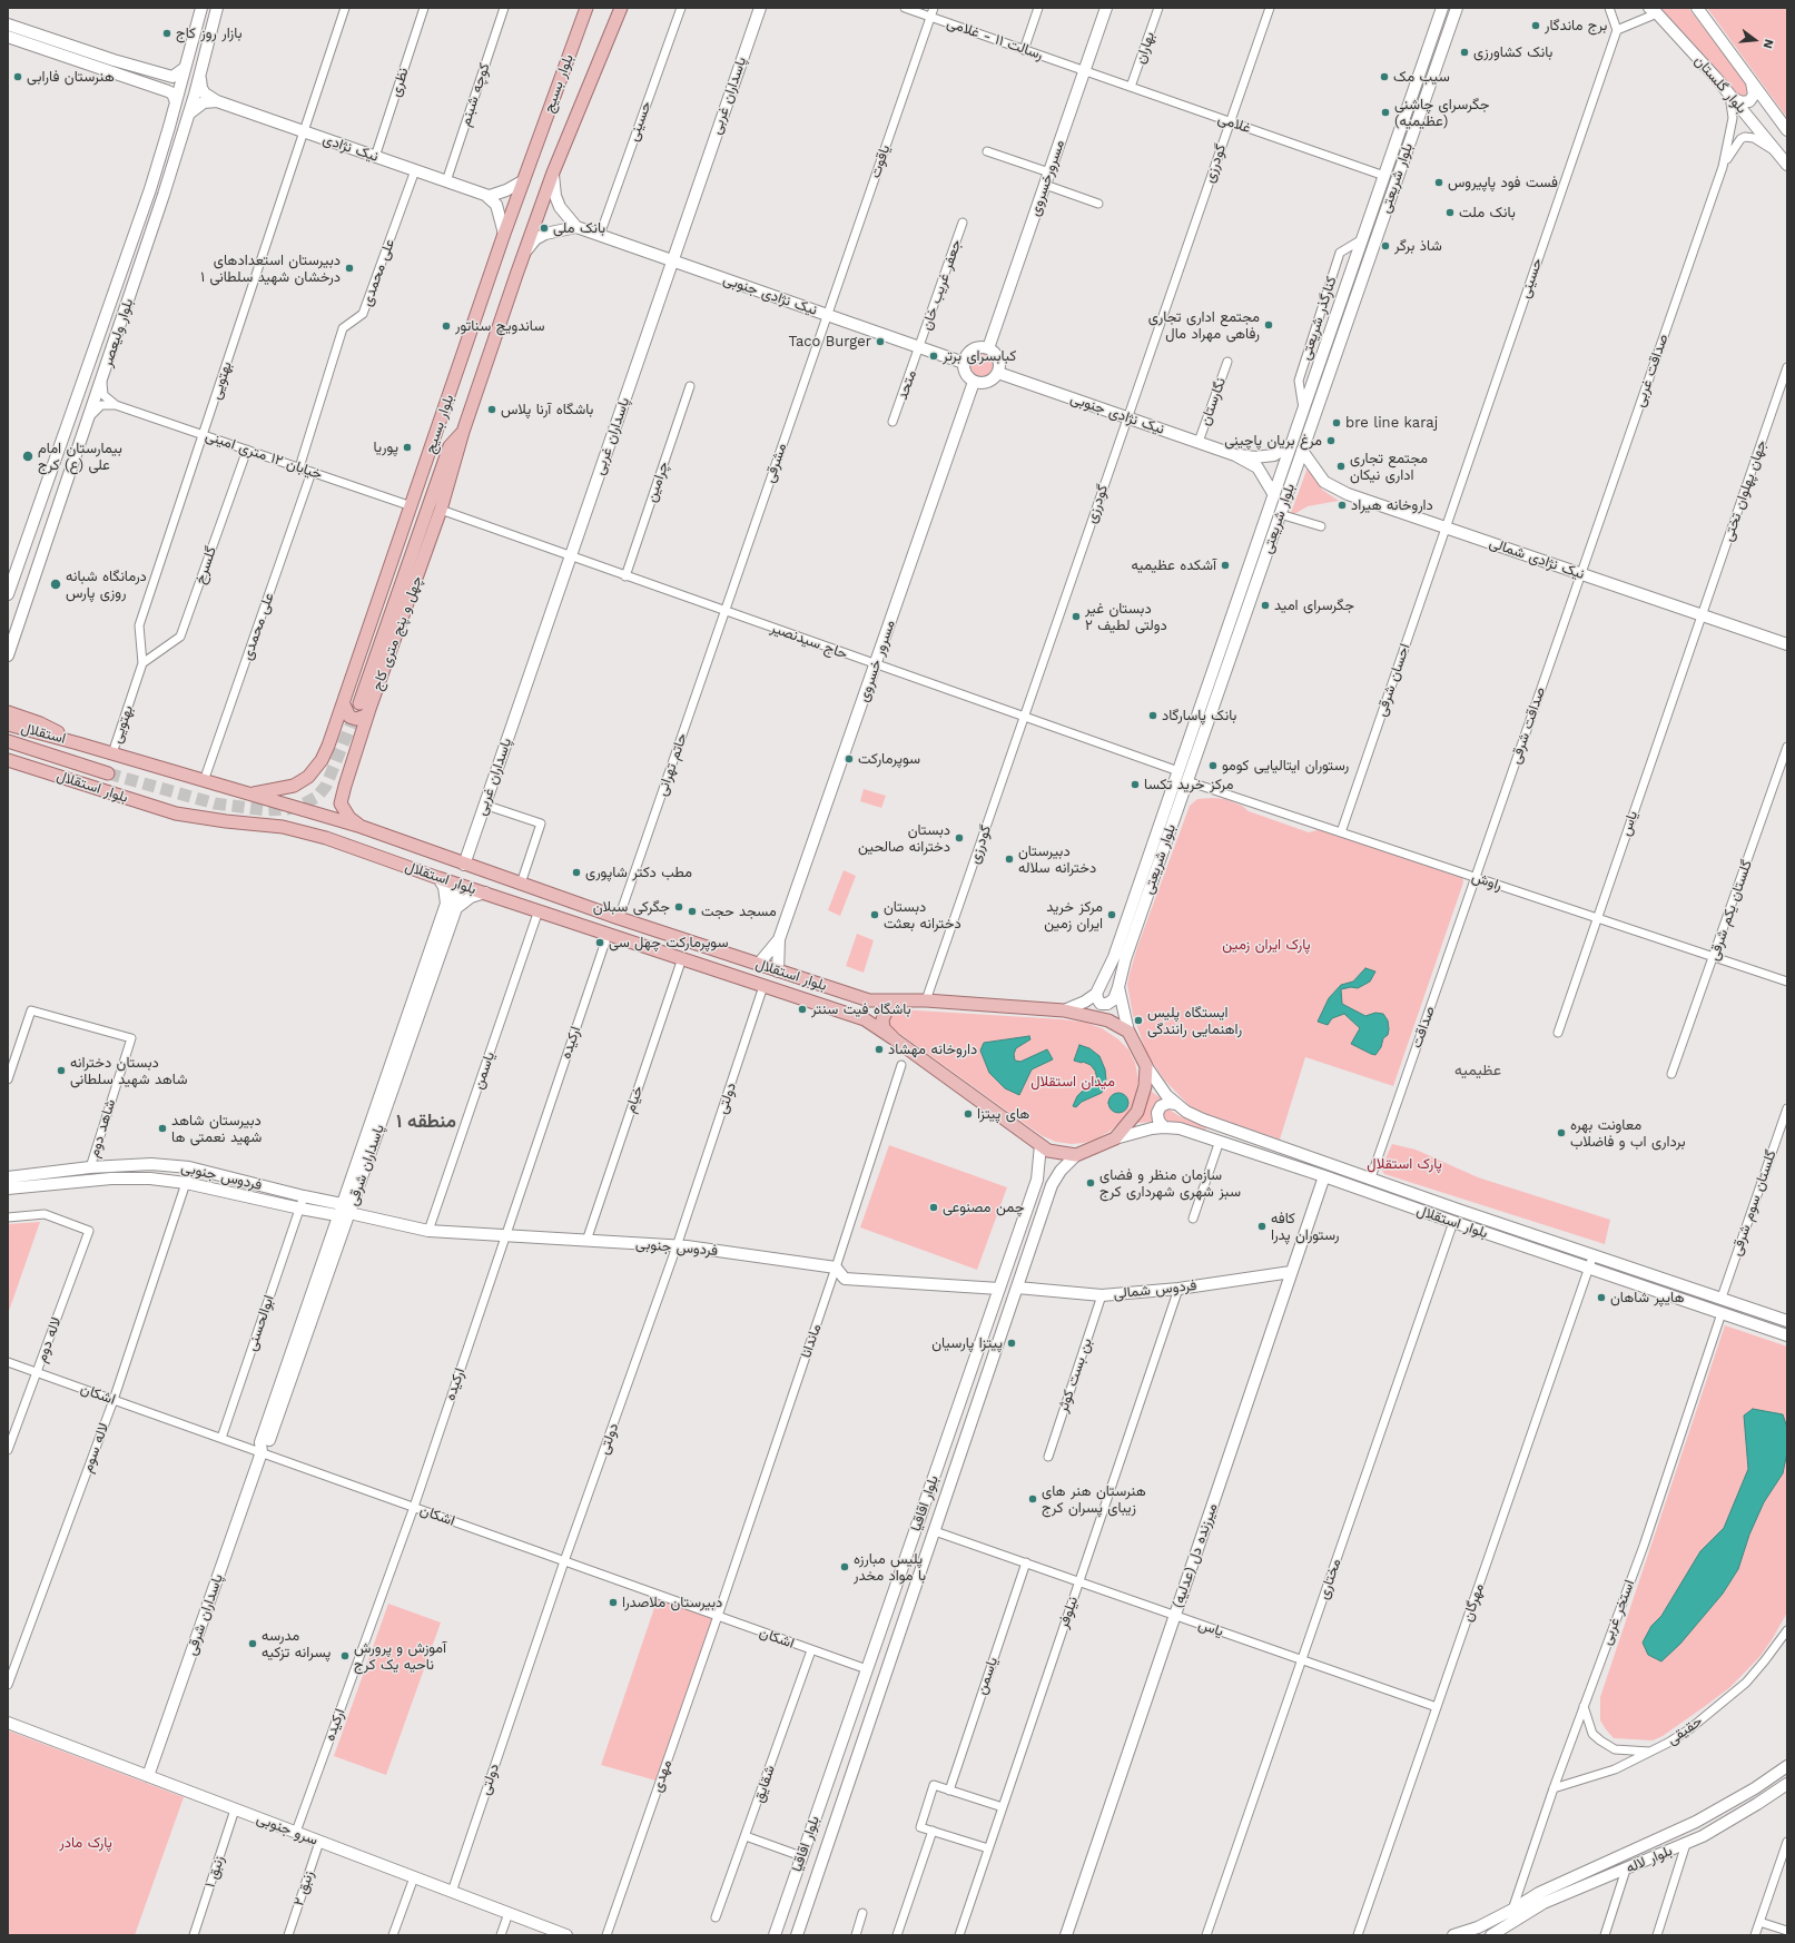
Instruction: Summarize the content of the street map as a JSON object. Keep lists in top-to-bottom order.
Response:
{
  "streets": {
    "main road": [
      "بلوار بسیج",
      "چهل و پنج متری کاج",
      "استقلال",
      "بلوار استقلال"
    ],
    "street": [
      "رسالت ۱۱ - غلامی",
      "بهاران",
      "نظری",
      "بلوار گلستان",
      "کوچه شبنم",
      "پاسداران غربی",
      "حسینی",
      "غلامی",
      "نیک نژادی",
      "یاقوت",
      "گودرزی",
      "مسرورخسروی",
      "بلوار شریعتی",
      "علی محمدی",
      "جعفر غریب خان",
      "نیک نژادی جنوبی",
      "کنارگذر شریعتی",
      "بلوار ولیعصر",
      "صداقت غربی",
      "بهتویی",
      "متحد",
      "نگارستان",
      "خیابان ۱۲ متری امینی",
      "مشرقی",
      "چرامین",
      "جهان پهلوان تختی",
      "نیک نژادی شمالی",
      "گلسرخ",
      "حاج سیدنصیر",
      "مسرور خسروی",
      "احسان شرقی",
      "صداقت شرقی",
      "حاتم تهرانی",
      "یاس",
      "راوش",
      "گلستان یکم شرقی",
      "صداقت",
      "ارکیده",
      "یاسمن",
      "دولتی",
      "خیام",
      "شاهد دوم",
      "پاسداران شرقی",
      "فردوس جنوبی",
      "گلستان سوم شرقی",
      "فردوس شمالی",
      "ابوالحسنی",
      "لاله دوم",
      "ماندانا",
      "بن بست کوثر",
      "اشکان",
      "لاله سوم",
      "بلوار اقاقیا",
      "میرزنده دل (عدلیه)",
      "مختاری",
      "مهرگان",
      "نیلوفر",
      "استخر غربی",
      "حقیقی",
      "مهدی",
      "شقایق",
      "سرو جنوبی",
      "بلوار لاله",
      "زنبق ۱",
      "زنبق ۲"
    ]
  },
  "crossings": [
    ["رسالت ۱۱ - غلامی", "غلامی"],
    ["رسالت ۱۱ - غلامی", "یاقوت"],
    ["رسالت ۱۱ - غلامی", "مسرورخسروی"],
    ["بهاران", "غلامی"],
    ["نظری", "نیک نژادی"],
    ["بلوار بسیج", "خیابان ۱۲ متری امینی"],
    ["بلوار بسیج", "چهل و پنج متری کاج"],
    ["بلوار بسیج", "بلوار استقلال"],
    ["بلوار گلستان", "صداقت غربی"],
    ["کوچه شبنم", "نیک نژادی"],
    ["پاسداران غربی", "نیک نژادی جنوبی"],
    ["پاسداران غربی", "حاج سیدنصیر"],
    ["پاسداران غربی", "بلوار استقلال"],
    ["حسینی", "نیک نژادی جنوبی"],
    ["حسینی", "نیک نژادی شمالی"],
    ["حسینی", "احسان شرقی"],
    ["غلامی", "گودرزی"],
    ["غلامی", "مسرورخسروی"],
    ["غلامی", "بلوار شریعتی"],
    ["نیک نژادی", "علی محمدی"],
    ["نیک نژادی", "بهتویی"],
    ["یاقوت", "نیک نژادی جنوبی"],
    ["یاقوت", "مشرقی"],
    ["گودرزی", "نیک نژادی جنوبی"],
    ["گودرزی", "حاج سیدنصیر"],
    ["مسرورخسروی", "نیک نژادی جنوبی"],
    ["مسرورخسروی", "مسرور خسروی"],
    ["بلوار شریعتی", "کنارگذر شریعتی"],
    ["بلوار شریعتی", "نیک نژادی شمالی"],
    ["بلوار شریعتی", "حاج سیدنصیر"],
    ["بلوار شریعتی", "راوش"],
    ["علی محمدی", "خیابان ۱۲ متری امینی"],
    ["علی محمدی", "بلوار استقلال"],
    ["جعفر غریب خان", "نیک نژادی جنوبی"],
    ["جعفر غریب خان", "متحد"],
    ["نیک نژادی جنوبی", "متحد"],
    ["نیک نژادی جنوبی", "نگارستان"],
    ["نیک نژادی جنوبی", "مشرقی"],
    ["نیک نژادی جنوبی", "مسرور خسروی"],
    ["صداقت غربی", "نیک نژادی شمالی"],
    ["صداقت غربی", "صداقت شرقی"],
    ["بهتویی", "خیابان ۱۲ متری امینی"],
    ["بهتویی", "گلسرخ"],
    ["بهتویی", "بلوار استقلال"],
    ["خیابان ۱۲ متری امینی", "گلسرخ"],
    ["مشرقی", "حاج سیدنصیر"],
    ["مشرقی", "حاتم تهرانی"],
    ["چرامین", "حاج سیدنصیر"],
    ["جهان پهلوان تختی", "نیک نژادی شمالی"],
    ["جهان پهلوان تختی", "یاس"],
    ["نیک نژادی شمالی", "احسان شرقی"],
    ["نیک نژادی شمالی", "صداقت شرقی"],
    ["نیک نژادی شمالی", "یاس"],
    ["چهل و پنج متری کاج", "حاج سیدنصیر"],
    ["چهل و پنج متری کاج", "بلوار استقلال"],
    ["حاج سیدنصیر", "مسرور خسروی"],
    ["حاج سیدنصیر", "حاتم تهرانی"],
    ["احسان شرقی", "راوش"],
    ["صداقت شرقی", "راوش"],
    ["صداقت شرقی", "صداقت"],
    ["استقلال", "بلوار استقلال"],
    ["حاتم تهرانی", "بلوار استقلال"],
    ["بلوار استقلال", "صداقت"],
    ["بلوار استقلال", "ارکیده"],
    ["بلوار استقلال", "یاسمن"],
    ["بلوار استقلال", "دولتی"],
    ["بلوار استقلال", "خیام"],
    ["بلوار استقلال", "گلستان سوم شرقی"],
    ["بلوار استقلال", "میرزنده دل (عدلیه)"],
    ["بلوار استقلال", "مختاری"],
    ["بلوار استقلال", "مهرگان"],
    ["بلوار استقلال", "استخر غربی"],
    ["یاس", "راوش"],
    ["یاس", "یاسمن"],
    ["یاس", "بلوار اقاقیا"],
    ["یاس", "میرزنده دل (عدلیه)"],
    ["یاس", "مختاری"],
    ["یاس", "مهرگان"],
    ["یاس", "نیلوفر"],
    ["راوش", "گلستان یکم شرقی"],
    ["راوش", "صداقت"],
    ["ارکیده", "فردوس جنوبی"],
    ["ارکیده", "اشکان"],
    ["ارکیده", "سرو جنوبی"],
    ["یاسمن", "فردوس جنوبی"],
    ["دولتی", "فردوس جنوبی"],
    ["دولتی", "اشکان"],
    ["دولتی", "سرو جنوبی"],
    ["خیام", "فردوس جنوبی"],
    ["شاهد دوم", "فردوس جنوبی"],
    ["پاسداران شرقی", "فردوس جنوبی"],
    ["پاسداران شرقی", "اشکان"],
    ["پاسداران شرقی", "سرو جنوبی"],
    ["فردوس جنوبی", "ابوالحسنی"],
    ["فردوس جنوبی", "ماندانا"],
    ["فردوس جنوبی", "لاله سوم"],
    ["فردوس جنوبی", "بلوار اقاقیا"],
    ["فردوس شمالی", "بن بست کوثر"],
    ["فردوس شمالی", "بلوار اقاقیا"],
    ["فردوس شمالی", "میرزنده دل (عدلیه)"],
    ["فردوس شمالی", "نیلوفر"],
    ["ابوالحسنی", "اشکان"],
    ["لاله دوم", "اشکان"],
    ["ماندانا", "اشکان"],
    ["ماندانا", "مهدی"],
    ["اشکان", "لاله سوم"],
    ["اشکان", "بلوار اقاقیا"],
    ["اشکان", "مهدی"],
    ["اشکان", "شقایق"],
    ["استخر غربی", "حقیقی"],
    ["استخر غربی", "بلوار لاله"],
    ["سرو جنوبی", "زنبق ۱"],
    ["سرو جنوبی", "زنبق ۲"]
  ],
  "districts": ["عظیمیه", "منطقه ۱"],
  "parks": [
    "پارک ایران زمین",
    "میدان استقلال",
    "پارک استقلال",
    "پارک مادر"
  ],
  "places": [
    "برج ماندگار",
    "بازار روز کاج",
    "بانک کشاورزی",
    "هنرستان فارابی",
    "سیب مک",
    "جگرسرای چاشنی (عظیمیه)",
    "فست فود پاپیروس",
    "بانک ملت",
    "بانک ملی",
    "شاذ برگر",
    "دبیرستان استعدادهای درخشان شهید سلطانی ۱",
    "مجتمع اداری تجاری رفاهی مهراد مال",
    "ساندویچ سناتور",
    "Taco Burger",
    "کبابسرای برتر",
    "باشگاه آرنا پلاس",
    "bre line karaj",
    "مرغ بریان پاچینی",
    "پوریا",
    "بیمارستان امام علی (ع) کرج",
    "مجتمع تجاری اداری نیکان",
    "داروخانه هیراد",
    "آشکده عظیمیه",
    "درمانگاه شبانه روزی پارس",
    "جگرسرای امید",
    "دبستان غیر دولتی لطیف ۲",
    "بانک پاسارگاد",
    "سوپرمارکت",
    "رستوران ایتالیایی کومو",
    "مرکز خرید تکسا",
    "دبستان دخترانه صالحین",
    "دبیرستان دخترانه سلاله",
    "مطب دکتر شاپوری",
    "جگرکی سبلان",
    "مسجد حجت",
    "دبستان دخترانه بعثت",
    "مرکز خرید ایران زمین",
    "سوپرمارکت چهل سی",
    "باشگاه فیت سنتر",
    "ایستگاه پلیس راهنمایی رانندگی",
    "داروخانه مهشاد",
    "دبستان دخترانه شاهد شهید سلطانی",
    "های پیتزا",
    "دبیرستان شاهد شهید نعمتی ها",
    "معاونت بهره برداری اب و فاضلاب",
    "سازمان منظر و فضای سبز شهری شهرداری کرج",
    "چمن مصنوعی",
    "کافه رستوران پدرا",
    "هایپر شاهان",
    "پیتزا پارسیان",
    "هنرستان هنر های زیبای پسران کرج",
    "پلیس مبارزه با مواد مخدر",
    "دبیرستان ملاصدرا",
    "مدرسه پسرانه تزکیه",
    "آموزش و پرورش ناحیه یک کرج"
  ],
  "north": "right"
}
